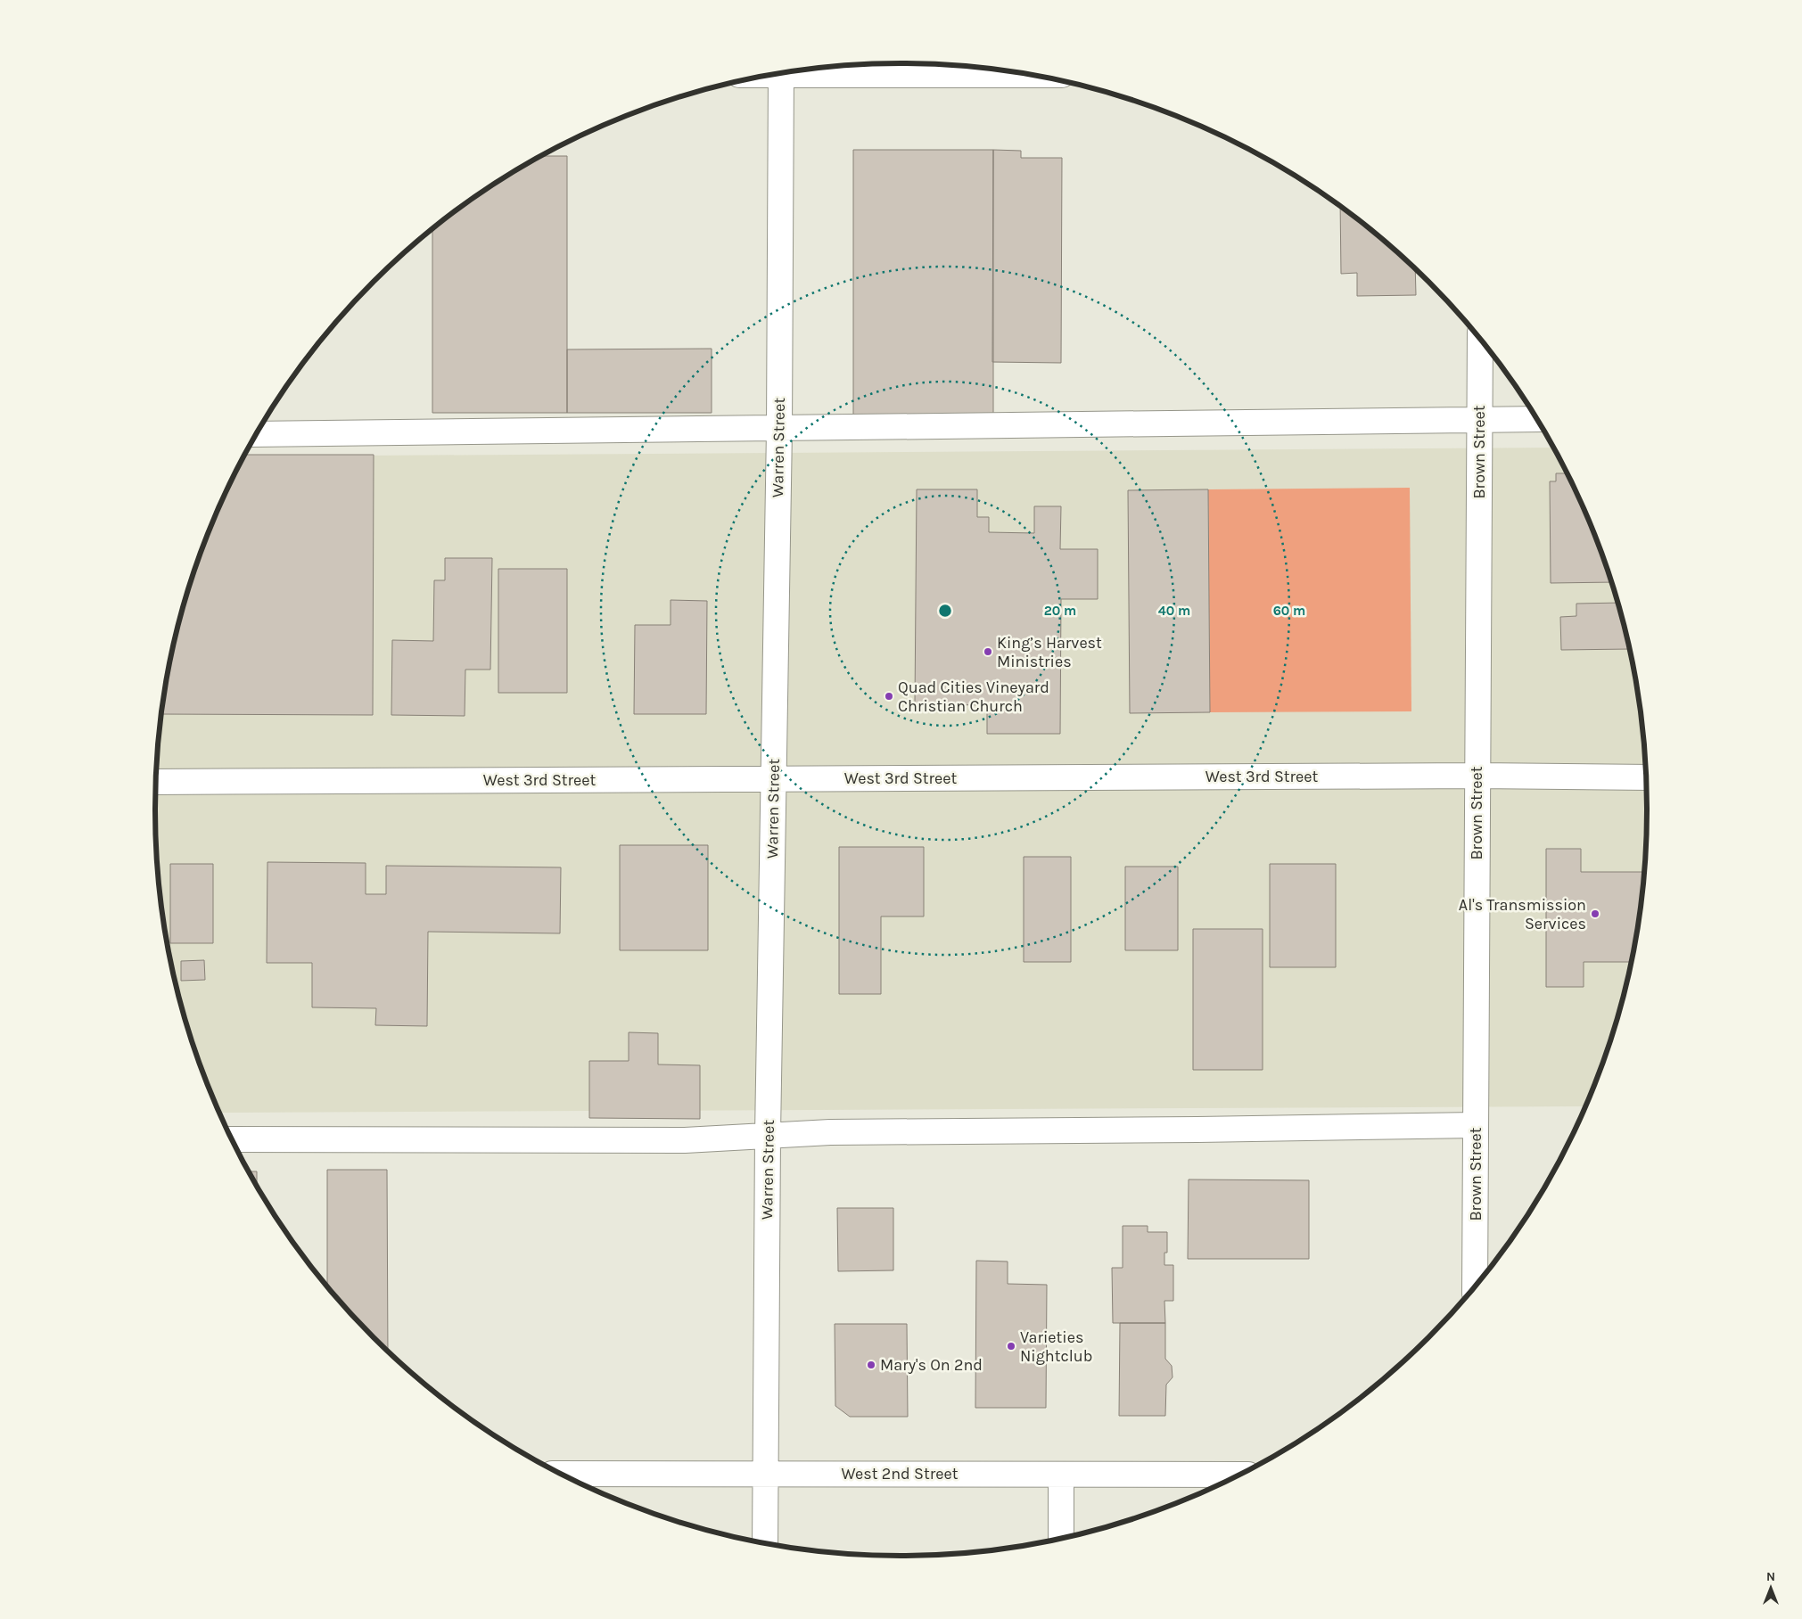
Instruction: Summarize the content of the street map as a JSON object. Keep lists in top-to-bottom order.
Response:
{
  "streets": {
    "street": [
      "Warren Street",
      "Brown Street",
      "West 3rd Street",
      "West 2nd Street"
    ]
  },
  "crossings": [
    ["Warren Street", "West 3rd Street"],
    ["Warren Street", "West 2nd Street"],
    ["Brown Street", "West 3rd Street"]
  ],
  "places": [
    "King’s Harvest Ministries",
    "Quad Cities Vineyard Christian Church",
    "Al's Transmission Services",
    "Varieties Nightclub",
    "Mary's On 2nd"
  ],
  "north": "top",
  "rings": ["20 m", "40 m", "60 m"]
}
